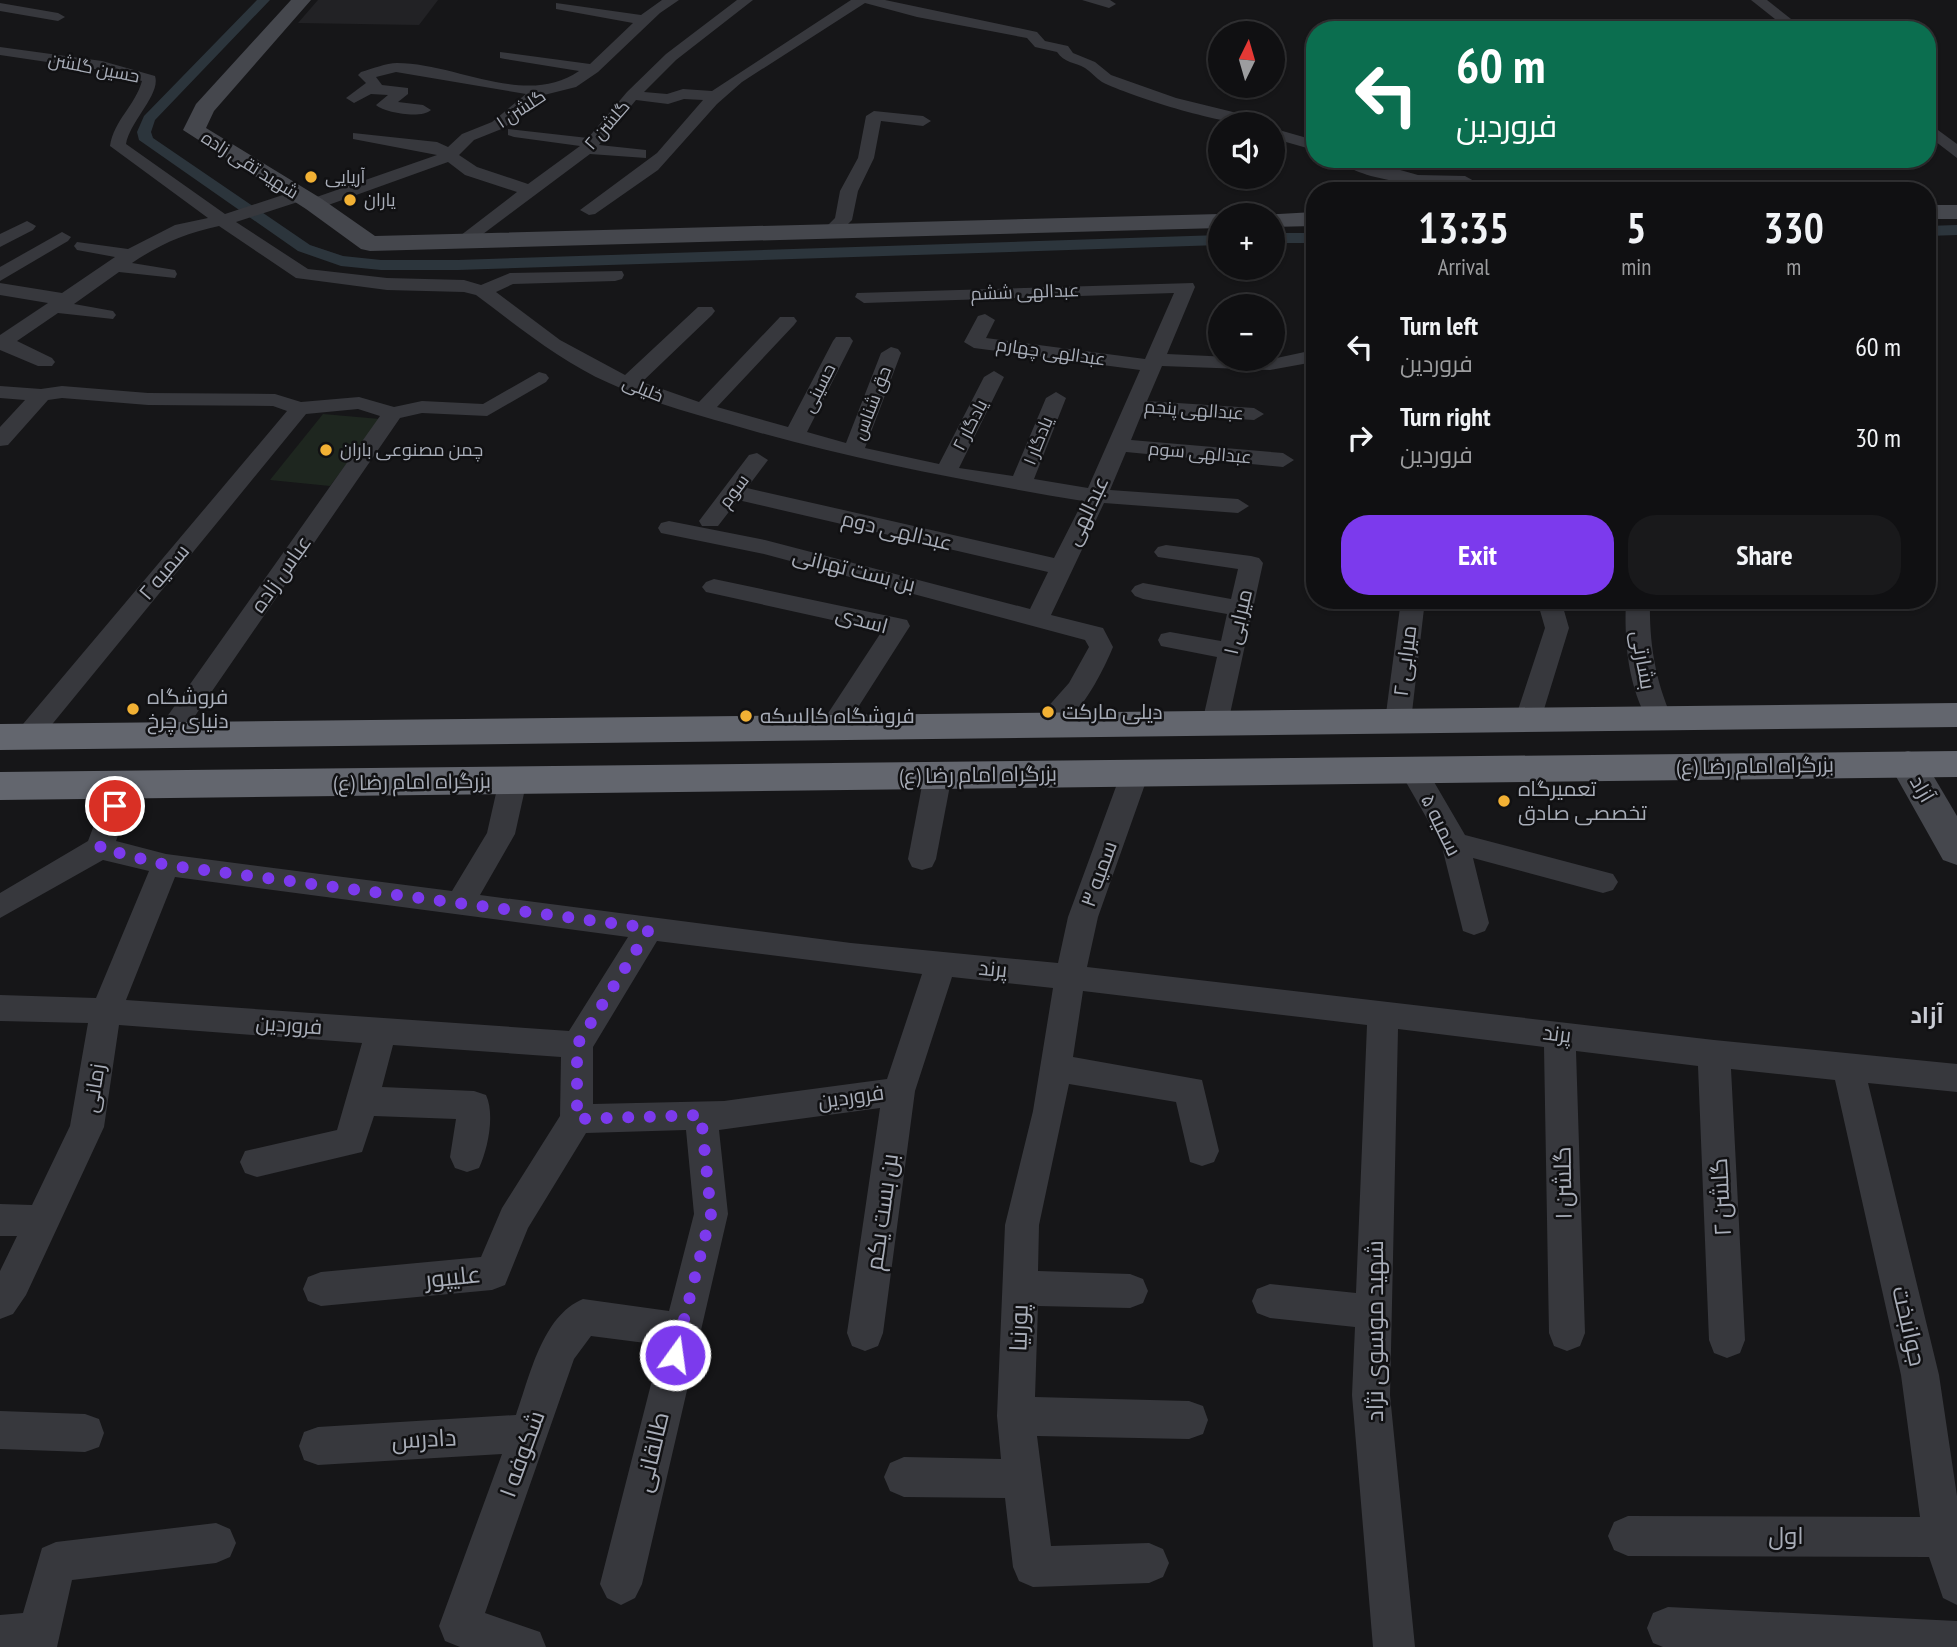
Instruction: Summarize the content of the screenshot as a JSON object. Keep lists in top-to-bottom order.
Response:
{
  "streets": {
    "highway": ["بزرگراه امام رضا (ع)"],
    "main road": ["شهید تقی زاده", "آزاد"],
    "street": [
      "حسین گلشن",
      "گلشن ۱",
      "گلشن ۲",
      "عبدالهی ششم",
      "عبدالهی چهارم",
      "حسینی",
      "خلیلی",
      "حق شناس",
      "عبدالهی پنجم",
      "یادگار ۲",
      "یادگار ۱",
      "عبدالهی سوم",
      "سوم",
      "عبدالهی",
      "عبدالهی دوم",
      "بن بست تهرانی",
      "سمیه ۲",
      "عباس زاده",
      "اسدی",
      "میرابی ۱",
      "بشارتی",
      "میرابی ۲",
      "سمیه ۵",
      "سمیه ۳",
      "پرند",
      "فروردین",
      "زمانی",
      "بن بست یکم",
      "علیپور",
      "جوانبخت",
      "پورنیا",
      "شهید موسوی نژاد",
      "دادرس",
      "طالقانی",
      "شکوفه ۱",
      "اول"
    ]
  },
  "crossings": [
    ["حسین گلشن", "خلیلی"],
    ["گلشن ۱", "شهید تقی زاده"],
    ["گلشن ۱", "پرند"],
    ["گلشن ۲", "شهید تقی زاده"],
    ["گلشن ۲", "پرند"],
    ["عبدالهی ششم", "عبدالهی"],
    ["عبدالهی چهارم", "عبدالهی"],
    ["حسینی", "خلیلی"],
    ["خلیلی", "حق شناس"],
    ["خلیلی", "یادگار ۲"],
    ["خلیلی", "یادگار ۱"],
    ["خلیلی", "عبدالهی"],
    ["عبدالهی پنجم", "عبدالهی"],
    ["عبدالهی سوم", "عبدالهی"],
    ["سوم", "عبدالهی دوم"],
    ["عبدالهی", "عبدالهی دوم"],
    ["عبدالهی", "بن بست تهرانی"],
    ["بزرگراه امام رضا (ع)", "آزاد"],
    ["بزرگراه امام رضا (ع)", "سمیه ۵"],
    ["بزرگراه امام رضا (ع)", "سمیه ۳"],
    ["سمیه ۳", "پرند"],
    ["سمیه ۳", "پورنیا"],
    ["پرند", "فروردین"],
    ["پرند", "زمانی"],
    ["پرند", "جوانبخت"],
    ["پرند", "پورنیا"],
    ["پرند", "شهید موسوی نژاد"],
    ["فروردین", "زمانی"],
    ["فروردین", "بن بست یکم"],
    ["فروردین", "علیپور"],
    ["فروردین", "طالقانی"],
    ["جوانبخت", "اول"],
    ["دادرس", "شکوفه ۱"],
    ["طالقانی", "شکوفه ۱"]
  ],
  "districts": ["آزاد"],
  "places": [
    "آریایی",
    "یاران",
    "چمن مصنوعی باران",
    "فروشگاه دنیای چرخ",
    "دیلی مارکت",
    "فروشگاه کالسکه",
    "تعمیرگاه تخصصی صادق"
  ],
  "north": "top",
  "page": {
    "map_buttons": ["+", "−"],
    "turn": ["60 m", "فروردین"],
    "eta": [
      "13:35",
      "Arrival",
      "5",
      "min",
      "330",
      "m"
    ],
    "list": [
      {
        "name": "Turn left",
        "note": "فروردین",
        "value": "60 m"
      },
      {
        "name": "Turn right",
        "note": "فروردین",
        "value": "30 m"
      }
    ],
    "buttons": ["Exit", "Share"]
  }
}
